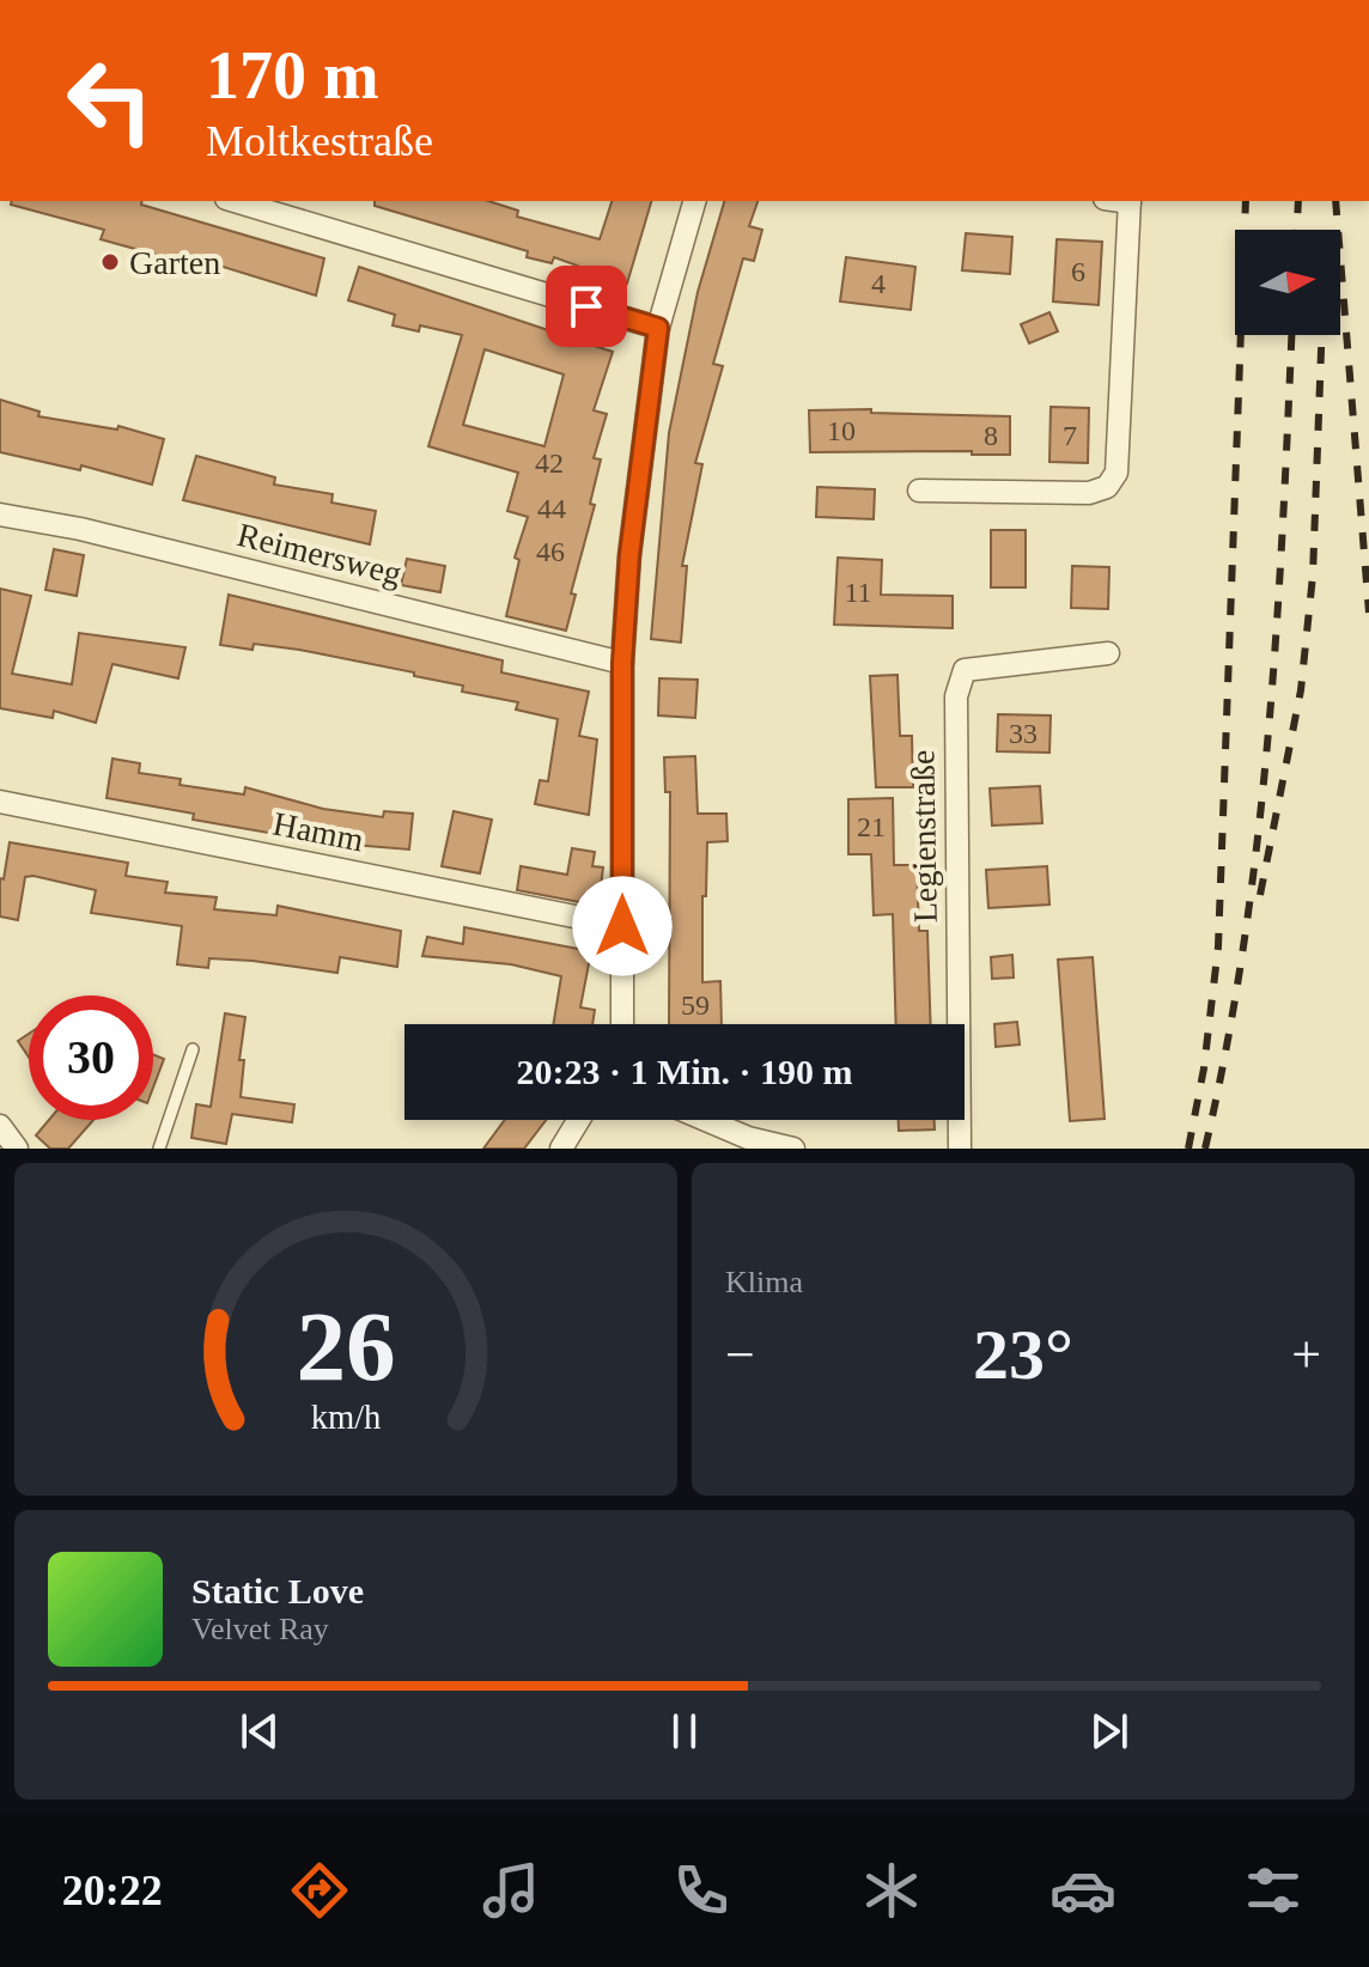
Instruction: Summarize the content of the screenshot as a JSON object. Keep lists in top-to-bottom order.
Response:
{
  "streets": {
    "street": ["Reimersweg", "Hamm", "Legienstraße"]
  },
  "places": ["Garten"],
  "house_numbers": [
    "6",
    "4",
    "10",
    "8",
    "7",
    "42",
    "44",
    "46",
    "11",
    "33",
    "21",
    "59"
  ],
  "north": "right",
  "page": {
    "turn": ["170 m", "Moltkestraße"],
    "limit": "30",
    "trip": "20:23 · 1 Min. · 190 m",
    "tile": "Klima",
    "heat": ["−", "23°", "+"],
    "song": ["Static Love", "Velvet Ray"],
    "tabs": "20:22",
    "gauge": ["26", "km/h"]
  }
}
